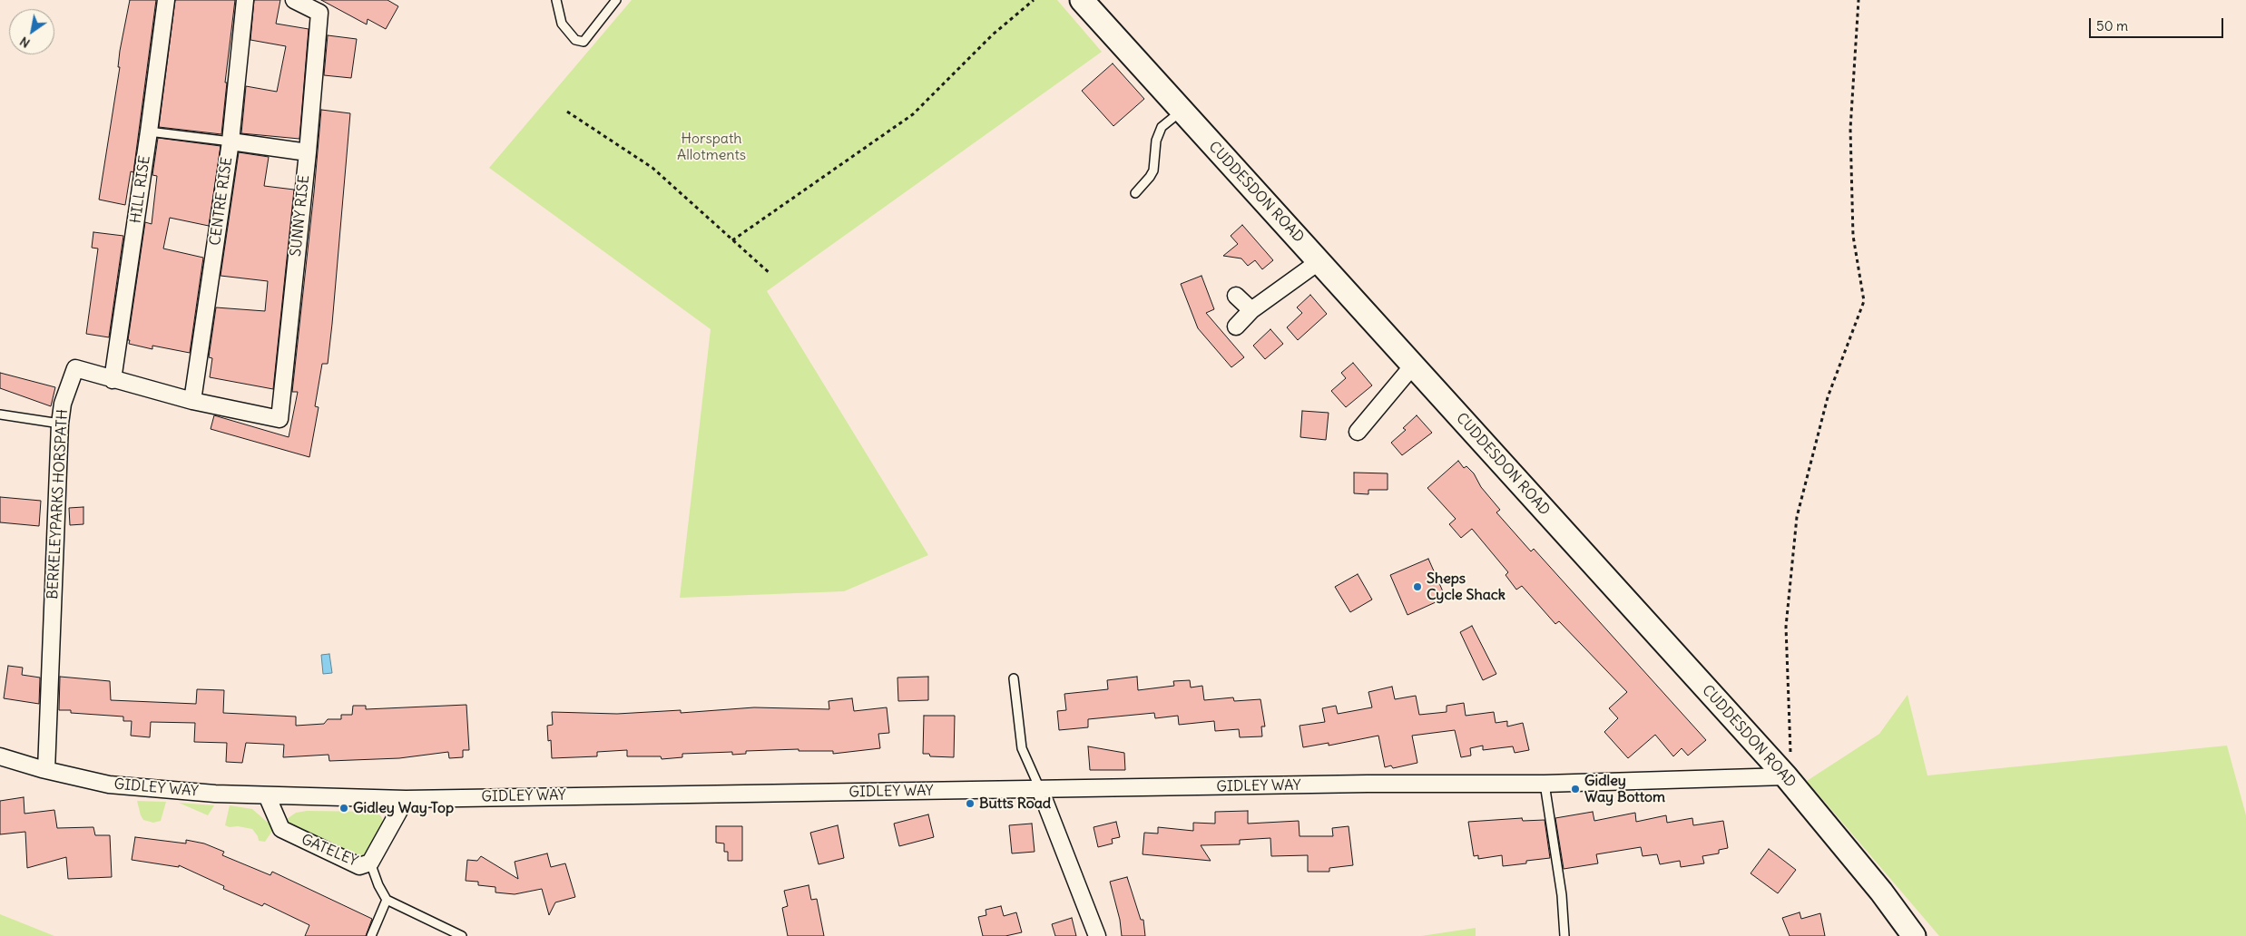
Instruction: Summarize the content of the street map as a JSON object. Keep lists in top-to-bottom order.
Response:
{
  "streets": {
    "street": [
      "HILL RISE",
      "CUDDESDON ROAD",
      "CENTRE RISE",
      "SUNNY RISE",
      "BERKELEYPARKS HORSPATH",
      "GIDLEY WAY",
      "GATELEY"
    ]
  },
  "crossings": [
    ["HILL RISE", "BERKELEYPARKS HORSPATH"],
    ["CUDDESDON ROAD", "GIDLEY WAY"],
    ["CENTRE RISE", "BERKELEYPARKS HORSPATH"],
    ["SUNNY RISE", "BERKELEYPARKS HORSPATH"],
    ["BERKELEYPARKS HORSPATH", "GIDLEY WAY"],
    ["GIDLEY WAY", "GATELEY"]
  ],
  "parks": ["Horspath Allotments"],
  "places": [
    "Sheps Cycle Shack",
    "Gidley Way Bottom",
    "Butts Road",
    "Gidley Way Top"
  ],
  "scale_bar": "50 m",
  "north": "bottom left"
}
